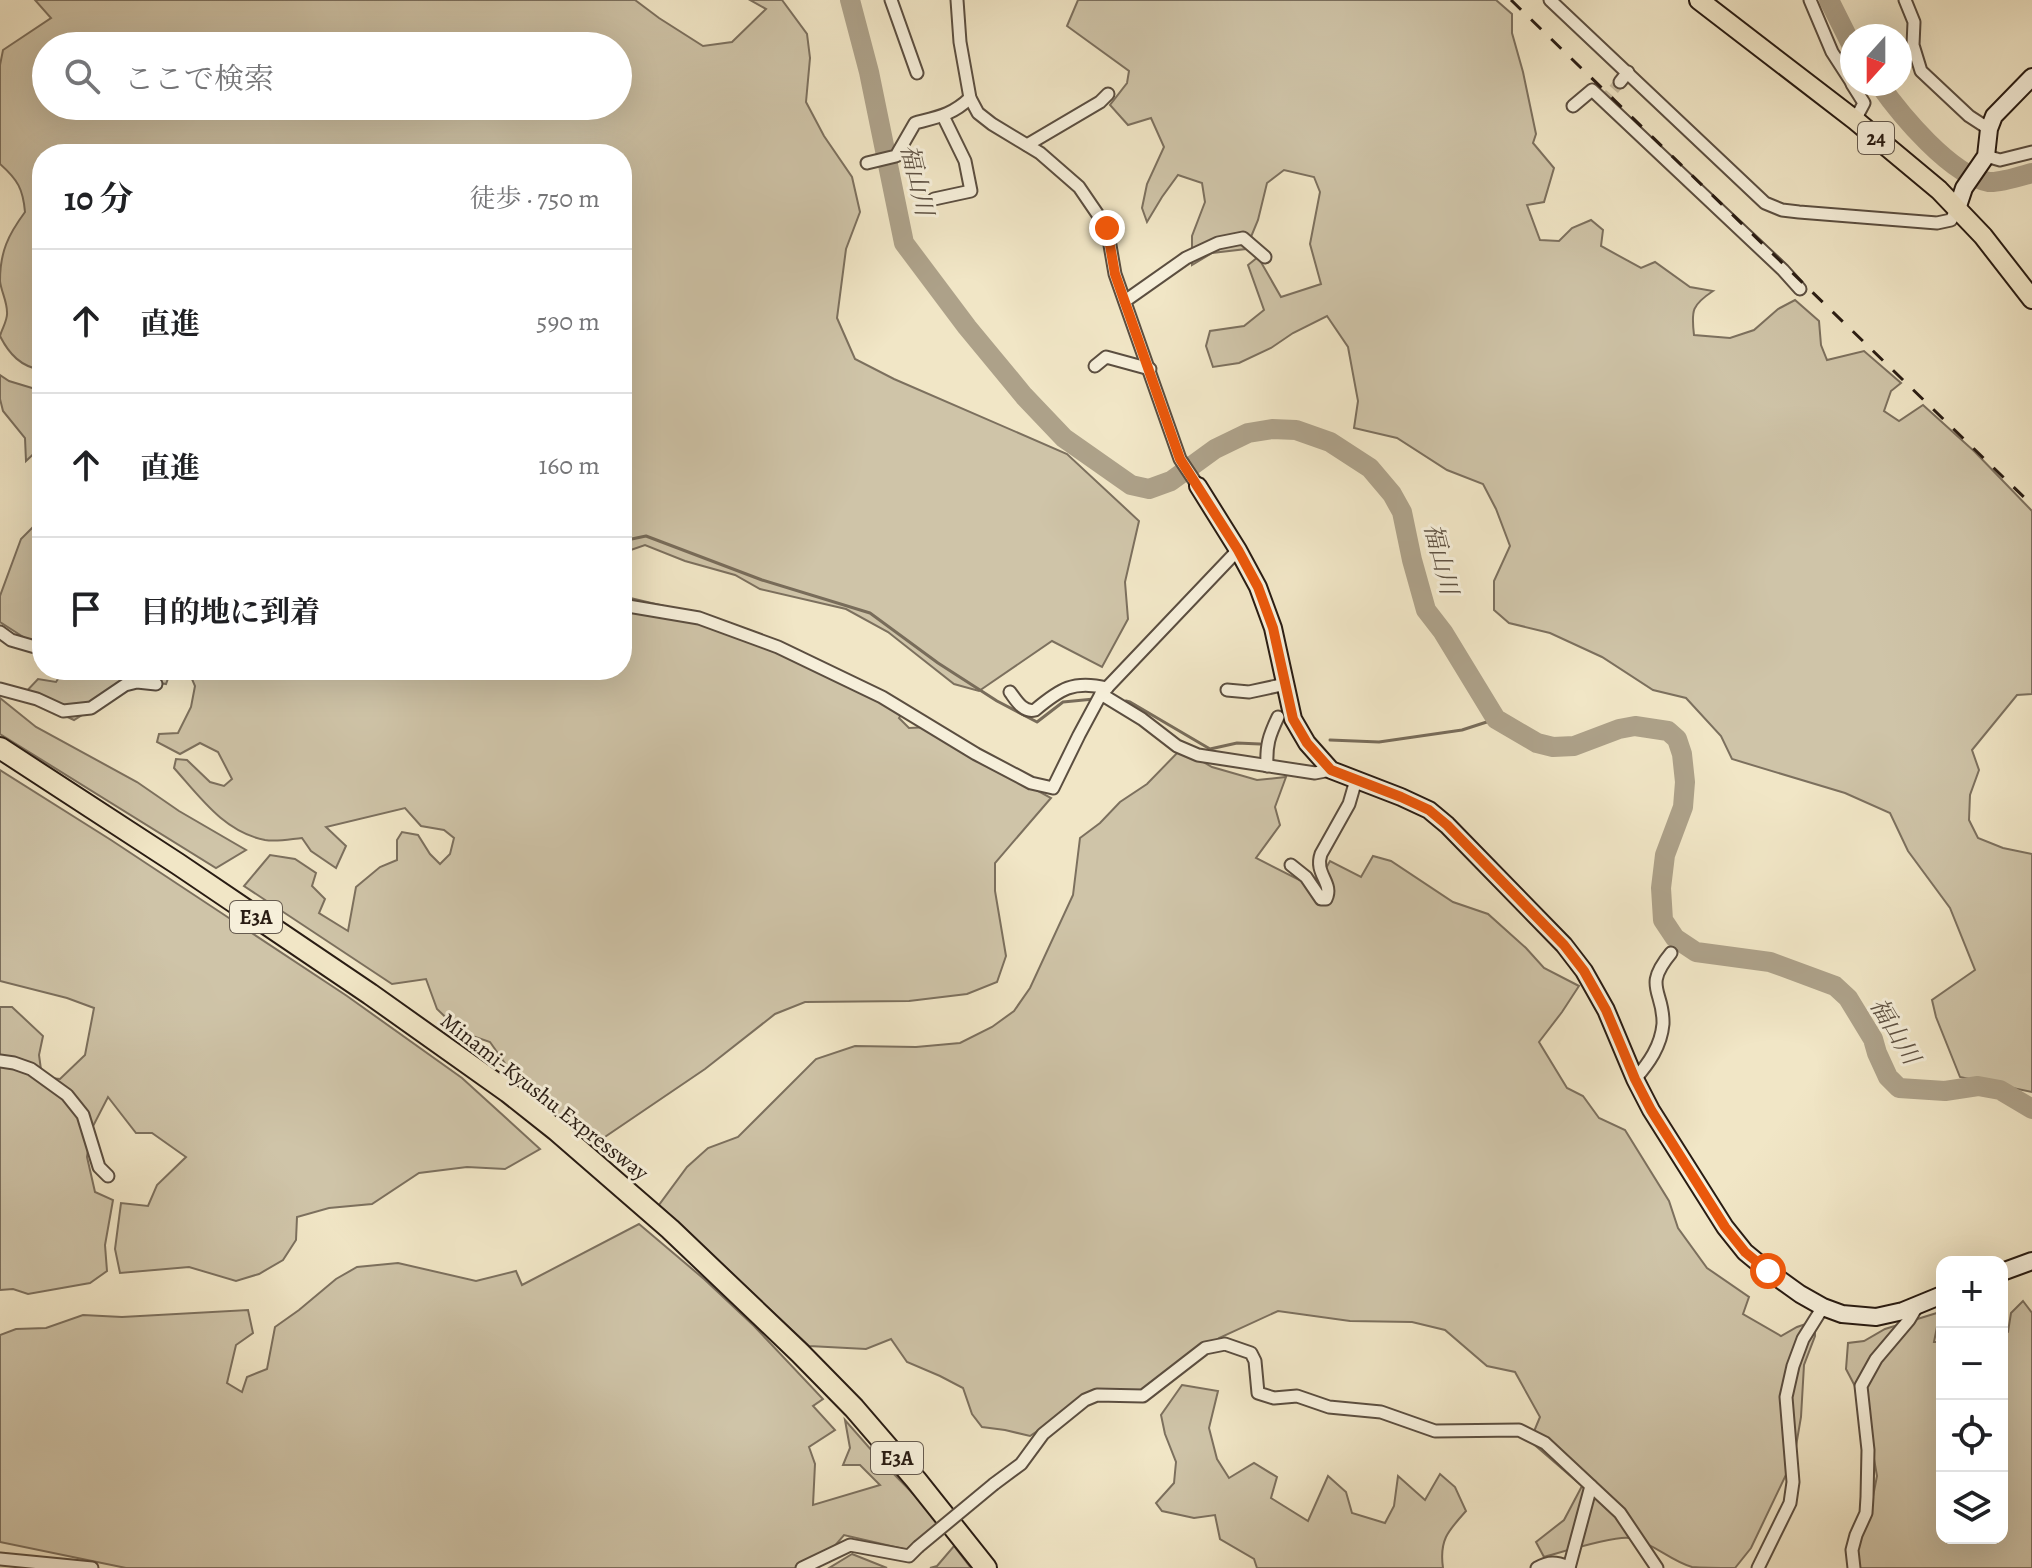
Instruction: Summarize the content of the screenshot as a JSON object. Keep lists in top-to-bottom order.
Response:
{
  "streets": {
    "highway": ["E3A", "Minami-Kyushu Expressway"],
    "main road": ["24"]
  },
  "water": ["福山川"],
  "north": "bottom",
  "page": {
    "search": "ここで検索",
    "heading": ["10 分", "徒歩 · 750 m"],
    "list": [
      ["直進", "590 m"],
      ["直進", "160 m"],
      "目的地に到着"
    ],
    "map_buttons": ["+", "−"]
  }
}
